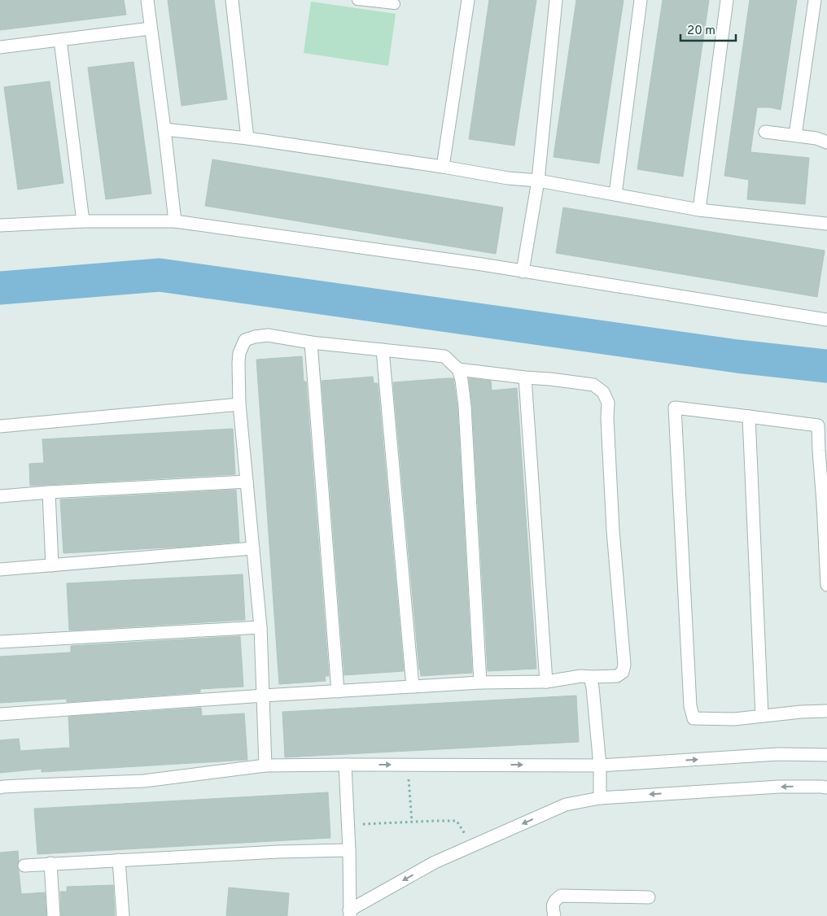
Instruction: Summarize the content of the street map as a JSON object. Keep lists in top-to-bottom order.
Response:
{
  "scale_bar": "20 m"
}
